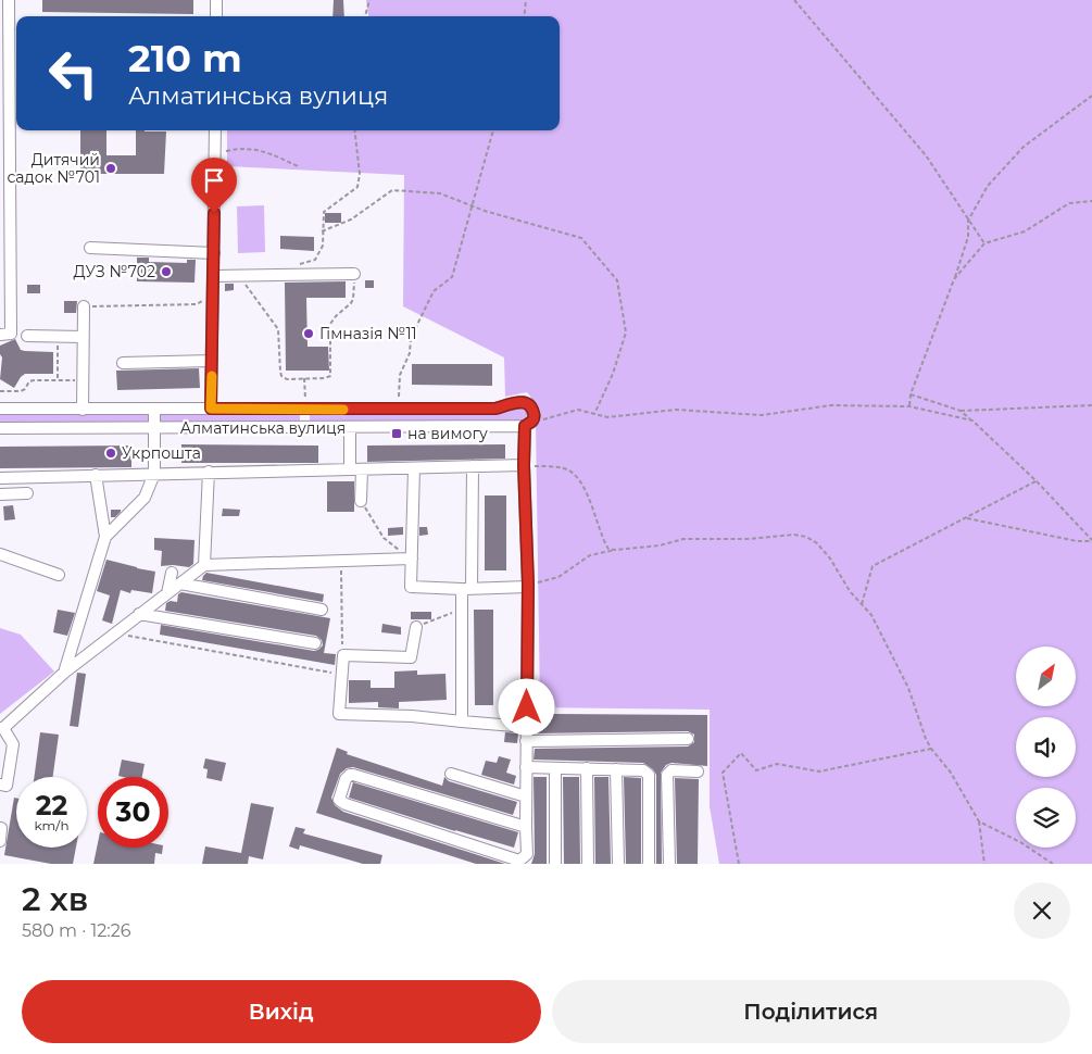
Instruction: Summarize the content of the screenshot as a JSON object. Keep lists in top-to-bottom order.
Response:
{
  "streets": {
    "street": ["Алматинська вулиця"]
  },
  "places": {
    "other": [
      "Дитячий садок №701",
      "ДУЗ №702",
      "Гімназія №11",
      "Укрпошта"
    ],
    "transit": ["на вимогу"]
  },
  "north": "top right",
  "page": {
    "turn": ["210 m", "Алматинська вулиця"],
    "speed": "22 km/h",
    "limit": "30",
    "heading": ["2 хв", "580 m · 12:26"],
    "buttons": ["Вихід", "Поділитися"]
  }
}
